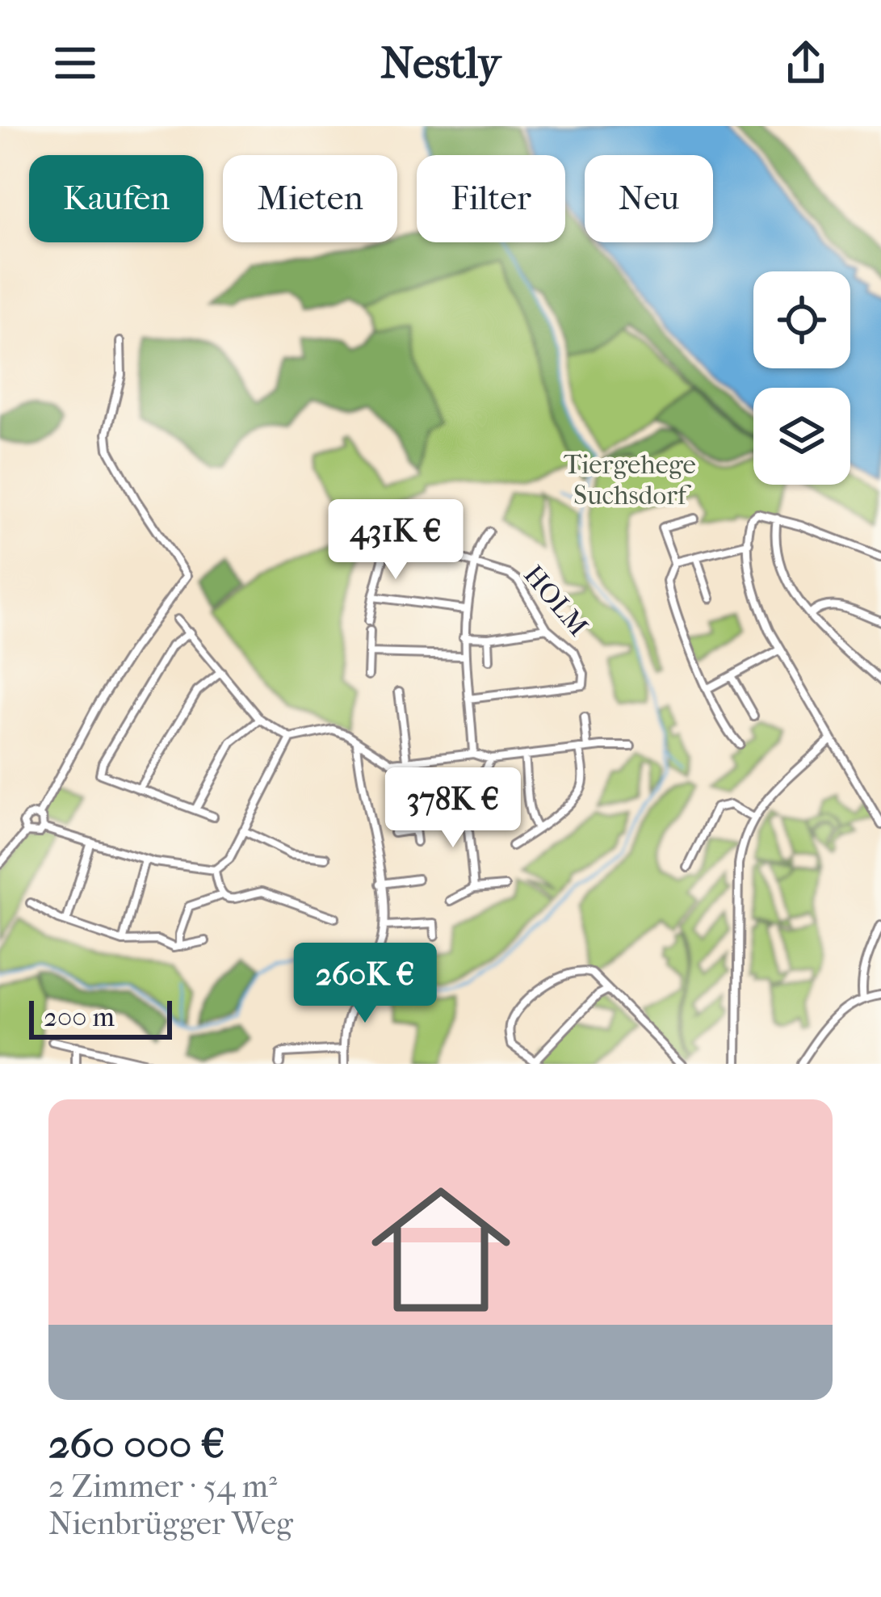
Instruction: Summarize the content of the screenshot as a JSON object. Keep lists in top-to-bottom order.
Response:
{
  "streets": {
    "street": ["HOLM"]
  },
  "parks": ["Tiergehege Suchsdorf"],
  "scale_bar": "200 m",
  "page": {
    "header": "Nestly",
    "chip": [
      "Kaufen",
      "Mieten",
      "Filter",
      "Neu"
    ],
    "price": ["431K €", "378K €", "260K €"],
    "scale": "200 m",
    "list": [
      {
        "name": "260 000 €",
        "note": "2 Zimmer · 54 m² · Nienbrügger Weg"
      }
    ]
  }
}
